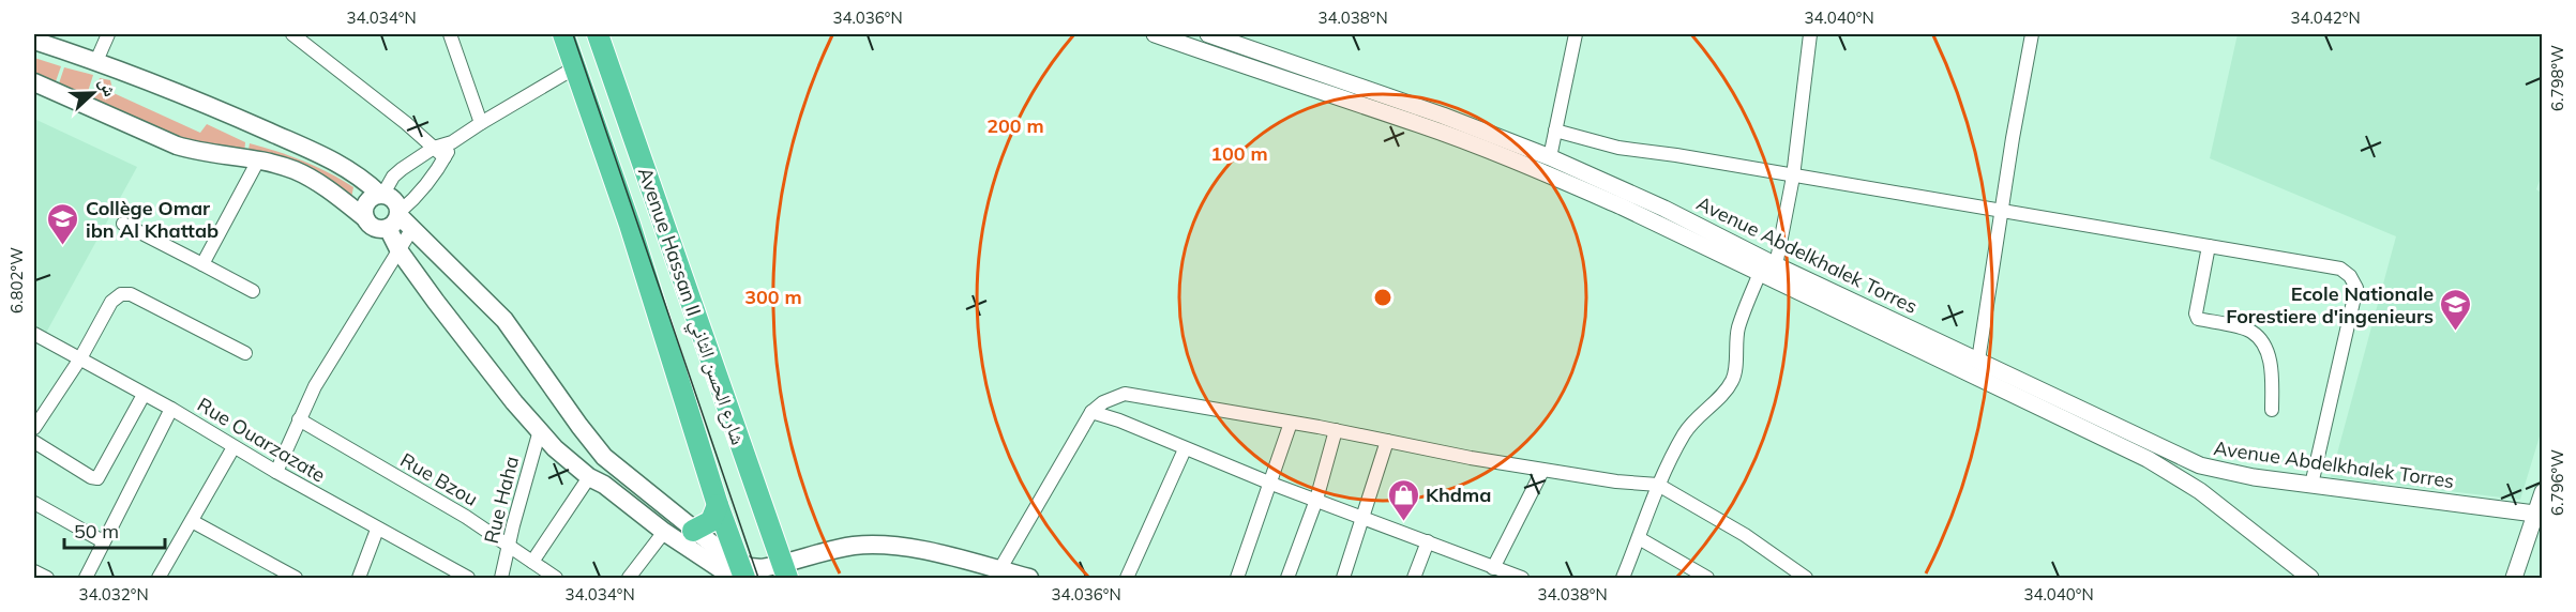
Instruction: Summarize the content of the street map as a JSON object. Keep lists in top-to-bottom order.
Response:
{
  "streets": {
    "highway": ["Avenue Hassan II شارع الحسن الثاني"],
    "street": [
      "Avenue Abdelkhalek Torres",
      "Rue Ouarzazate",
      "Rue Bzou",
      "Rue Haha"
    ]
  },
  "crossings": [
    ["Rue Bzou", "Rue Haha"]
  ],
  "places": {
    "school or university": ["Collège Omar ibn Al Khattab", "Ecole Nationale Forestiere d'ingenieurs"],
    "shop": ["Khdma"]
  },
  "scale_bar": "50 m",
  "north": "right",
  "coordinates": [
    "34.034°N",
    "34.036°N",
    "34.038°N",
    "34.040°N",
    "34.042°N",
    "6.798°W",
    "6.802°W",
    "6.796°W",
    "34.032°N"
  ],
  "rings": ["200 m", "100 m", "300 m"]
}
